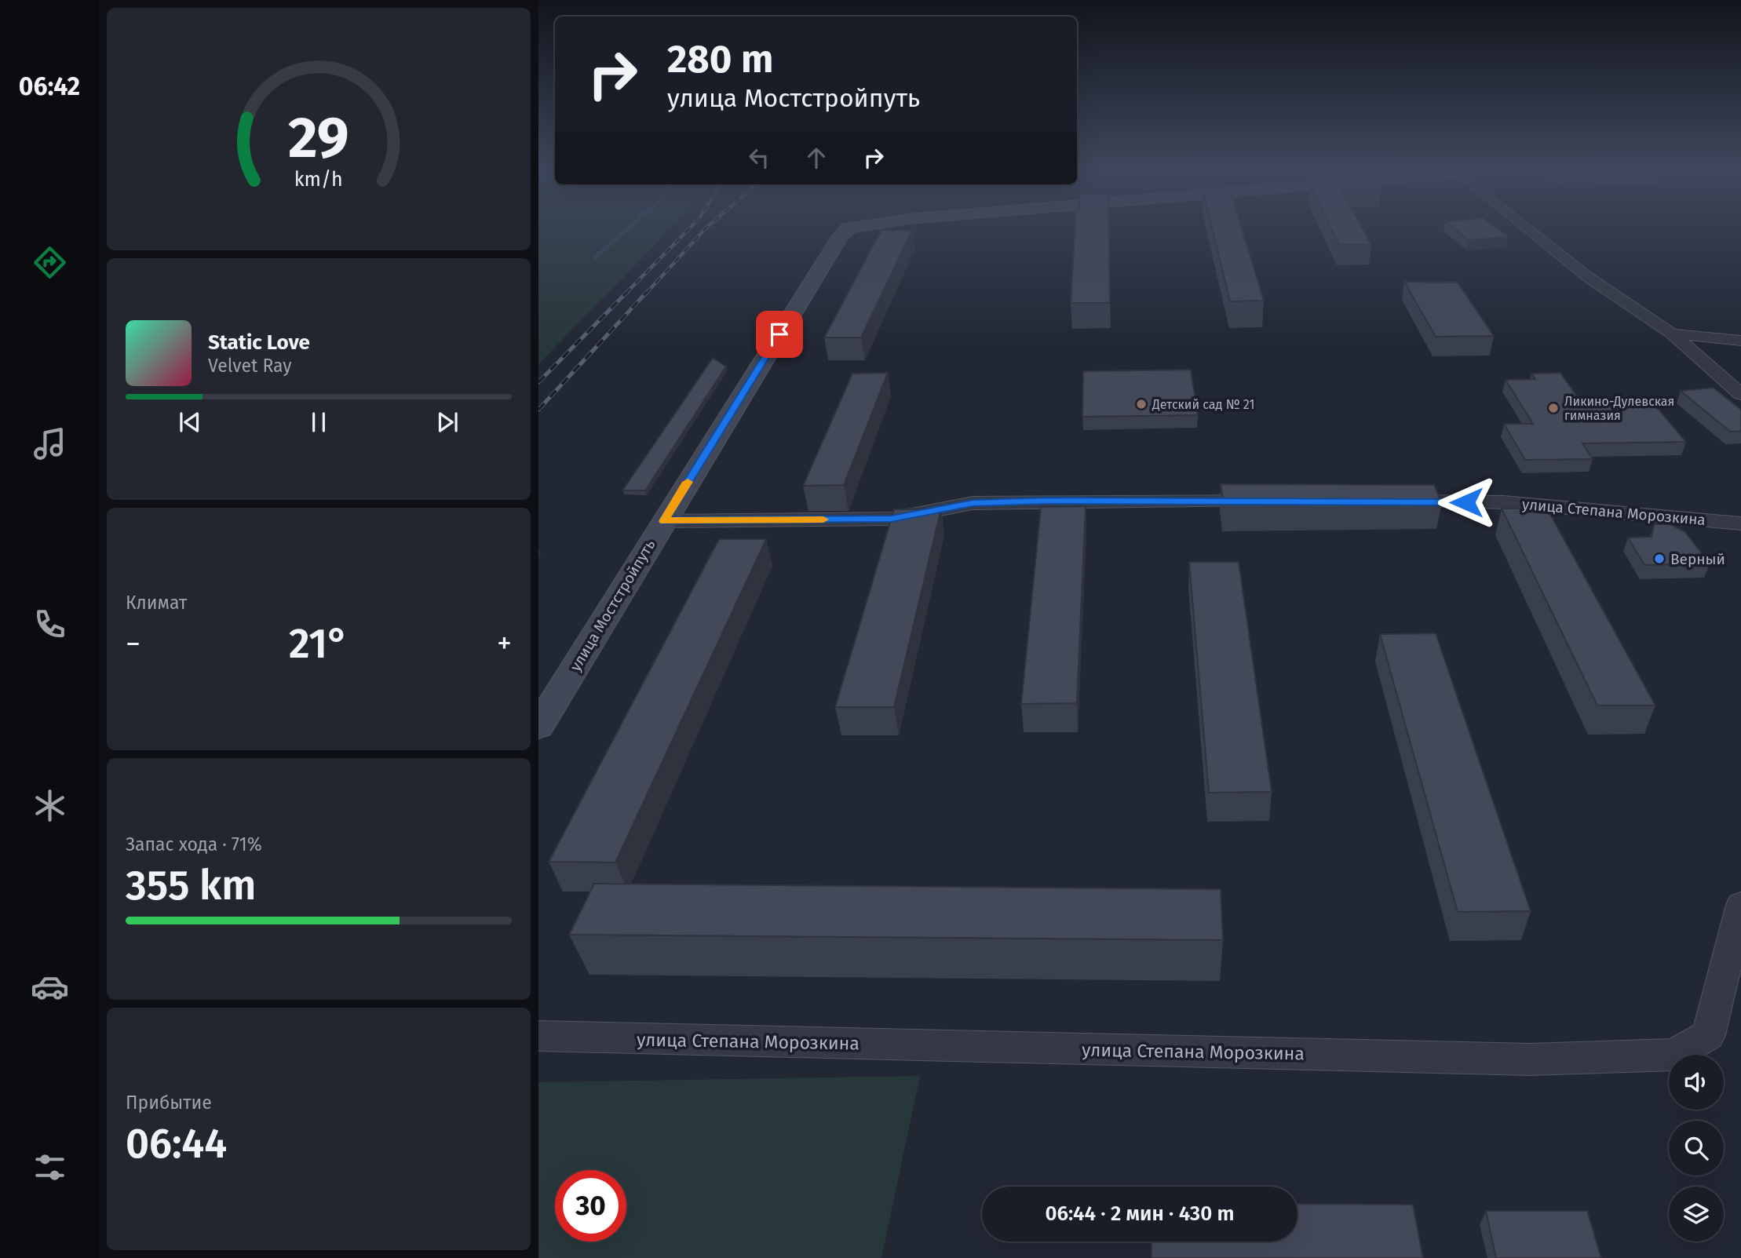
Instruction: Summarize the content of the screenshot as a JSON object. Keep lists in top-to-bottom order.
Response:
{
  "streets": {
    "street": ["улица Степана Морозкина", "улица Мостстройпуть"]
  },
  "places": ["Детский сад № 21", "Ликино-Дулевская гимназия", "Верный"],
  "page": {
    "tabs": "06:42",
    "turn": ["280 m", "улица Мостстройпуть"],
    "song": ["Static Love", "Velvet Ray"],
    "tile": [
      "Климат",
      ["Запас хода · 71%", "355 km"],
      ["Прибытие", "06:44"]
    ],
    "heat": ["−", "21°", "+"],
    "limit": "30",
    "trip": "06:44 · 2 мин · 430 m",
    "gauge": ["29", "km/h"]
  }
}
